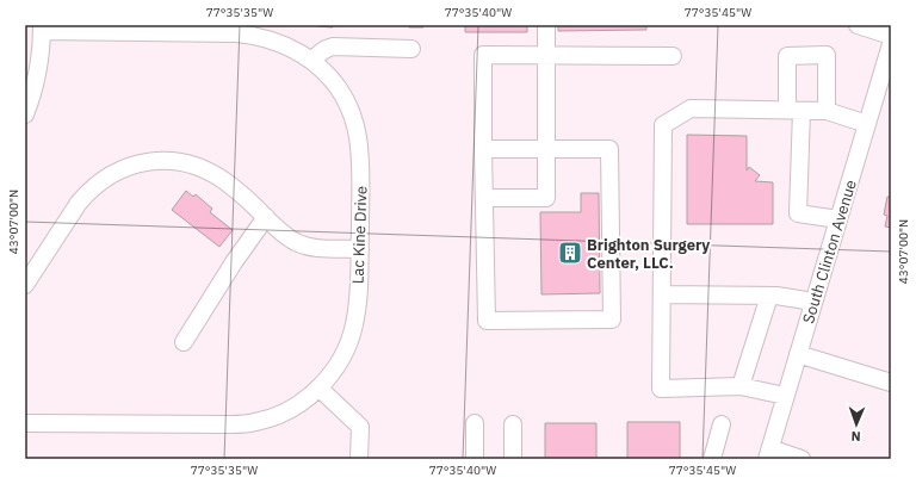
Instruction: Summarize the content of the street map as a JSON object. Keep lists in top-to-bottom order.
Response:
{
  "streets": {
    "street": ["Lac Kine Drive", "South Clinton Avenue"]
  },
  "places": {
    "building": ["Brighton Surgery Center, LLC."]
  },
  "north": "bottom",
  "coordinates": [
    "77°35'35\"W",
    "77°35'40\"W",
    "77°35'45\"W",
    "43°07'00\"N"
  ]
}
